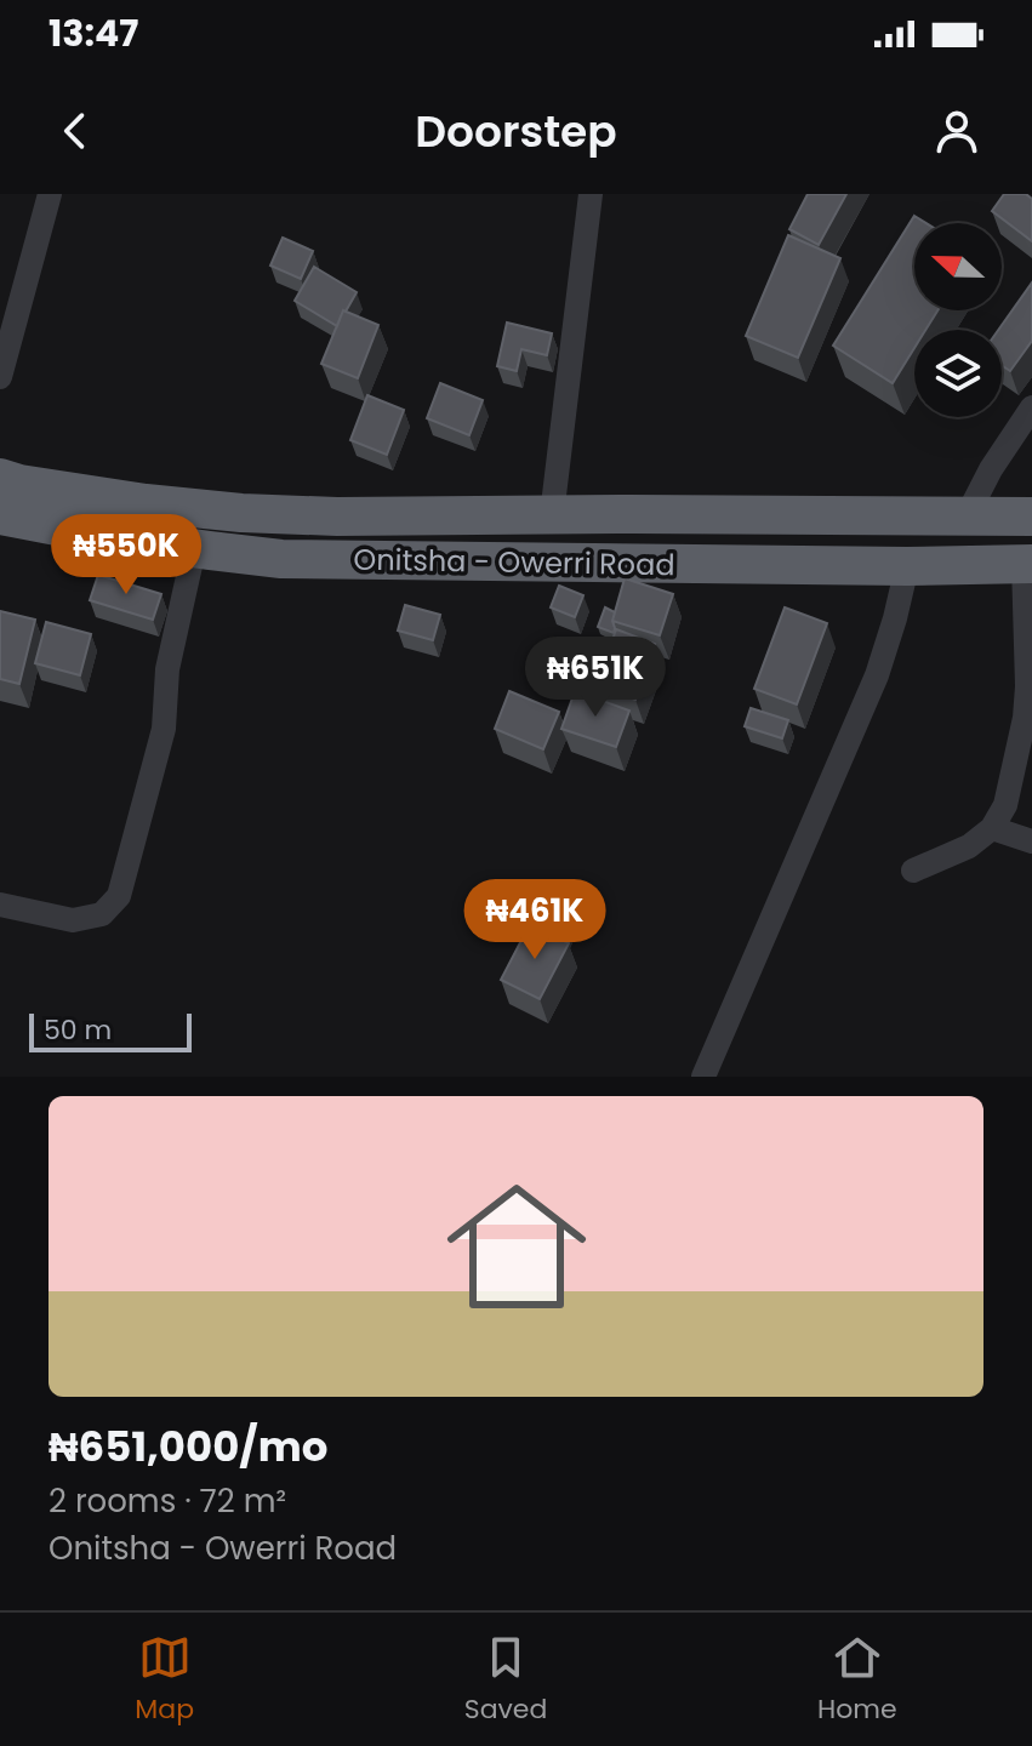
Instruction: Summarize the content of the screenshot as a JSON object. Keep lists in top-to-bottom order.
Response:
{
  "streets": {
    "highway": ["Onitsha - Owerri Road"]
  },
  "scale_bar": "50 m",
  "north": "left",
  "page": {
    "status": "13:47",
    "header": "Doorstep",
    "price": ["₦550K", "₦651K", "₦461K"],
    "scale": "50 m",
    "list": [
      {
        "name": "₦651,000/mo",
        "note": "2 rooms · 72 m² · Onitsha - Owerri Road"
      }
    ],
    "tabs": ["Map", "Saved", "Home"]
  }
}
